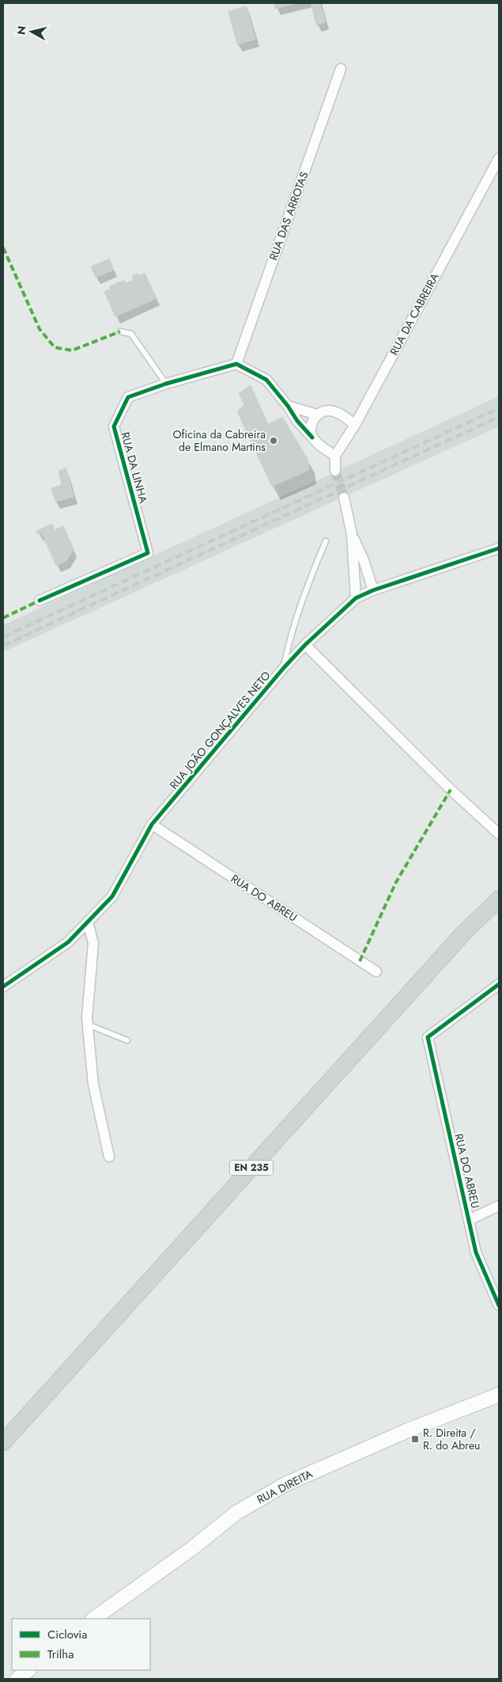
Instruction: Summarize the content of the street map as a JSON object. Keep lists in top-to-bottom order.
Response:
{
  "streets": {
    "main road": ["EN 235", "RUA DIREITA"],
    "street": [
      "RUA DAS ARROTAS",
      "RUA DA CABREIRA",
      "RUA DA LINHA",
      "RUA JOÃO GONÇALVES NETO",
      "RUA DO ABREU"
    ]
  },
  "crossings": [
    ["RUA DAS ARROTAS", "RUA DA LINHA"],
    ["RUA JOÃO GONÇALVES NETO", "RUA DO ABREU"]
  ],
  "places": {
    "other": ["Oficina da Cabreira de Elmano Martins"],
    "transit": ["R. Direita / R. do Abreu"]
  },
  "legend": ["Ciclovia", "Trilha"],
  "north": "left"
}
